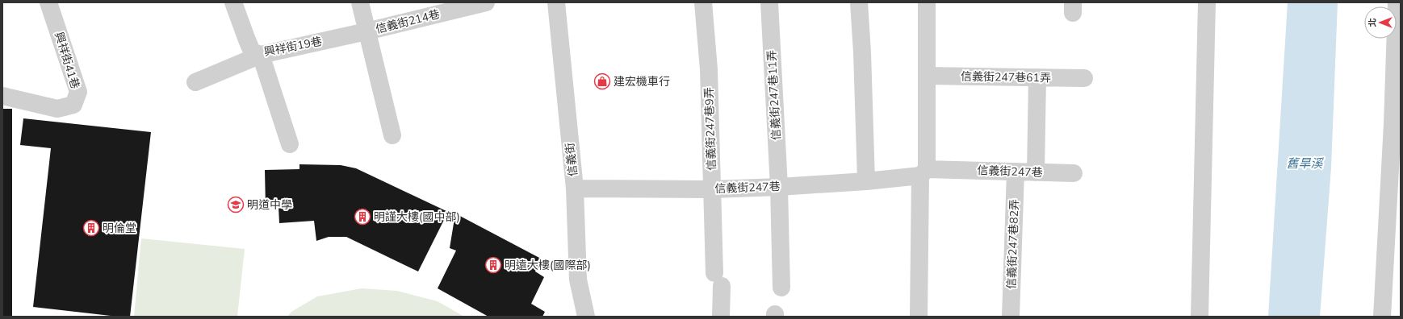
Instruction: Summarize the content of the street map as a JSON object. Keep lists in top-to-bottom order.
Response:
{
  "streets": {
    "street": [
      "信義街214巷",
      "興祥街19巷",
      "興祥街41巷",
      "信義街247巷61弄",
      "信義街247巷11弄",
      "信義街247巷9弄",
      "信義街",
      "信義街247巷",
      "信義街247巷82弄"
    ]
  },
  "crossings": [
    ["信義街214巷", "興祥街19巷"],
    ["信義街247巷11弄", "信義街247巷"],
    ["信義街247巷9弄", "信義街247巷"],
    ["信義街", "信義街247巷"],
    ["信義街247巷", "信義街247巷82弄"]
  ],
  "water": ["舊旱溪"],
  "places": {
    "shop": ["建宏機車行"],
    "school or university": ["明道中學"],
    "building": ["明謹大樓(國中部)", "明倫堂", "明遠大樓(國際部)"]
  },
  "north": "left"
}
